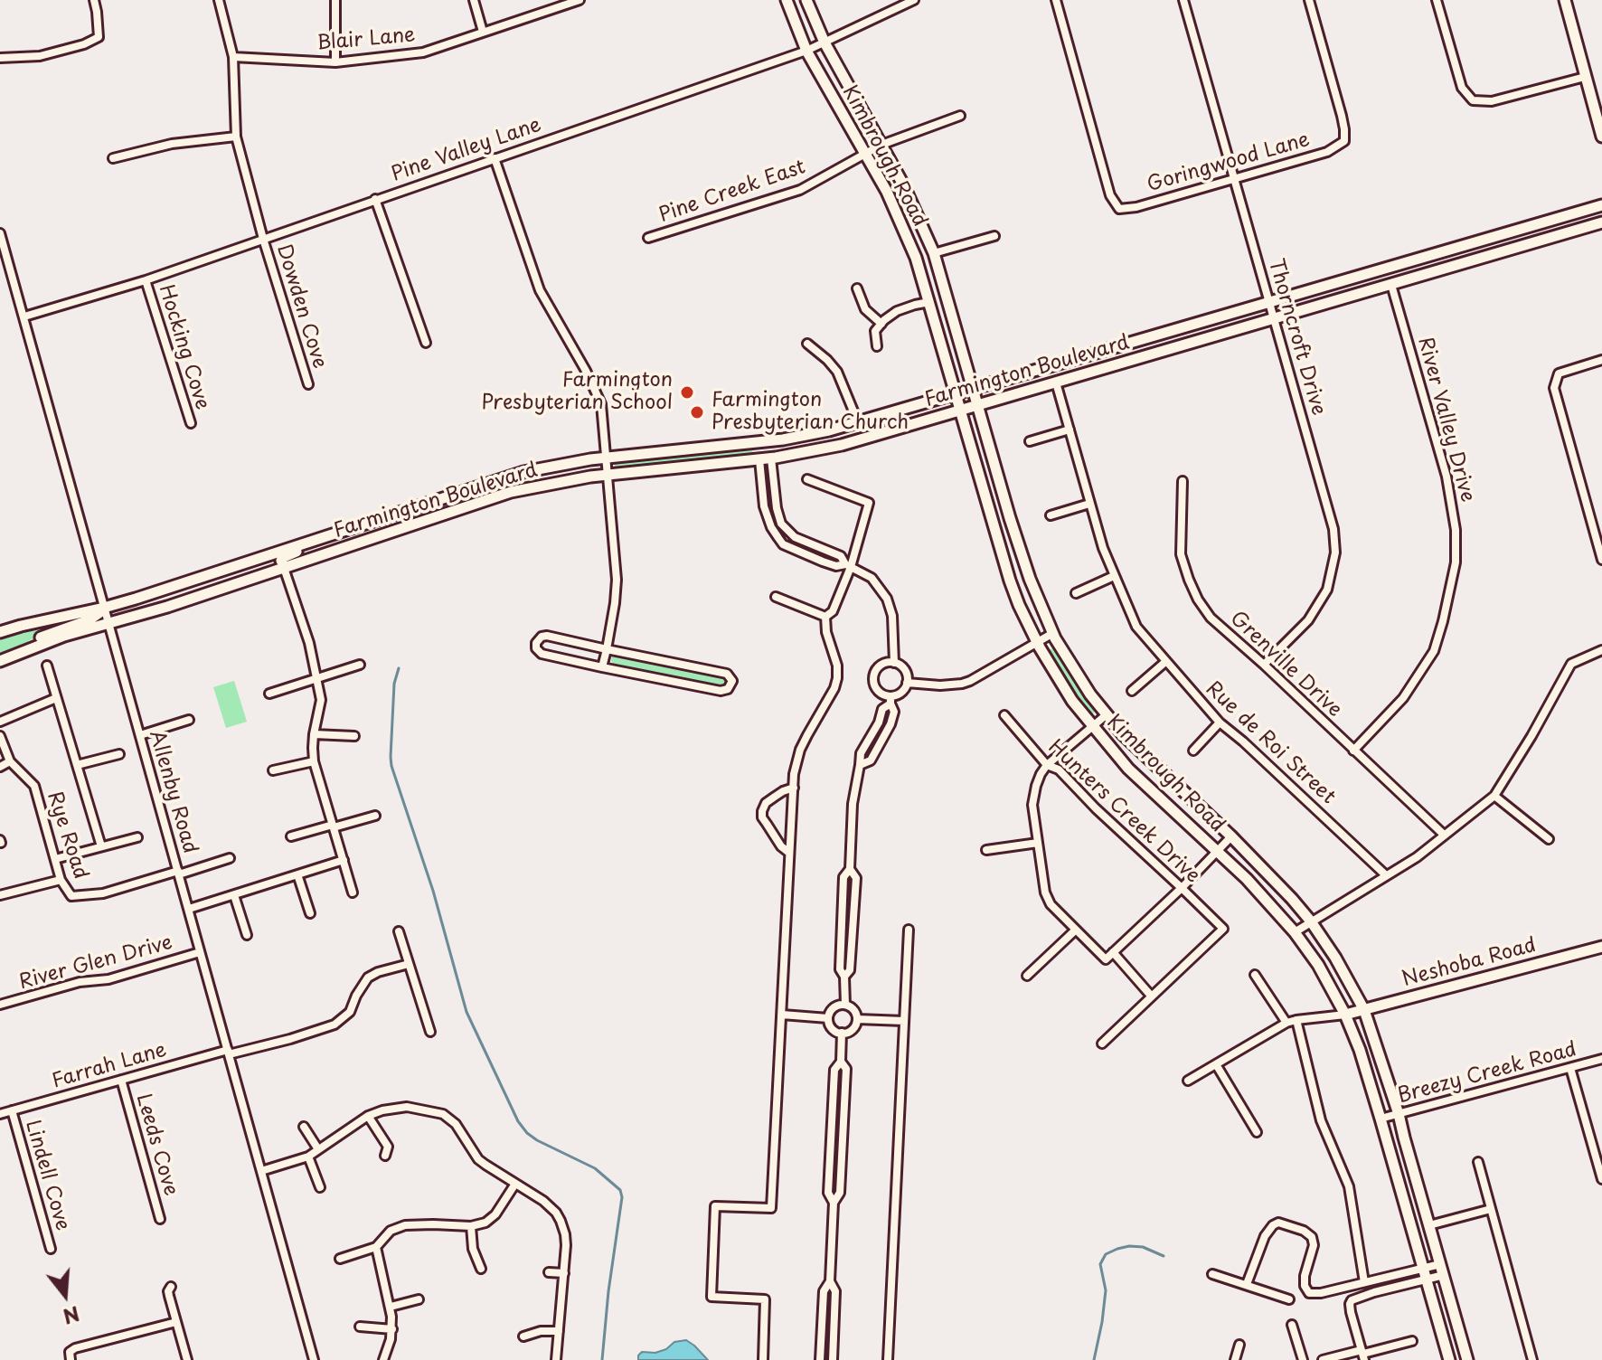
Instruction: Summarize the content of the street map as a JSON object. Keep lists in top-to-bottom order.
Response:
{
  "streets": {
    "street": [
      "Blair Lane",
      "Pine Valley Lane",
      "Kimbrough Road",
      "Goringwood Lane",
      "Pine Creek East",
      "Dowden Cove",
      "Thorncroft Drive",
      "Hocking Cove",
      "Farmington Boulevard",
      "River Valley Drive",
      "Grenville Drive",
      "Rue de Roi Street",
      "Allenby Road",
      "Hunters Creek Drive",
      "Rye Road",
      "River Glen Drive",
      "Neshoba Road",
      "Farrah Lane",
      "Breezy Creek Road",
      "Leeds Cove",
      "Lindell Cove"
    ]
  },
  "crossings": [
    ["Blair Lane", "Dowden Cove"],
    ["Pine Valley Lane", "Kimbrough Road"],
    ["Pine Valley Lane", "Dowden Cove"],
    ["Pine Valley Lane", "Hocking Cove"],
    ["Pine Valley Lane", "Allenby Road"],
    ["Kimbrough Road", "Pine Creek East"],
    ["Kimbrough Road", "Farmington Boulevard"],
    ["Kimbrough Road", "Neshoba Road"],
    ["Kimbrough Road", "Breezy Creek Road"],
    ["Goringwood Lane", "Thorncroft Drive"],
    ["Thorncroft Drive", "Farmington Boulevard"],
    ["Thorncroft Drive", "Grenville Drive"],
    ["Farmington Boulevard", "River Valley Drive"],
    ["Farmington Boulevard", "Rue de Roi Street"],
    ["Farmington Boulevard", "Allenby Road"],
    ["River Valley Drive", "Grenville Drive"],
    ["Allenby Road", "Rye Road"],
    ["Allenby Road", "River Glen Drive"],
    ["Allenby Road", "Farrah Lane"],
    ["Farrah Lane", "Leeds Cove"],
    ["Farrah Lane", "Lindell Cove"]
  ],
  "places": ["Farmington Presbyterian School", "Farmington Presbyterian Church"],
  "north": "bottom"
}
